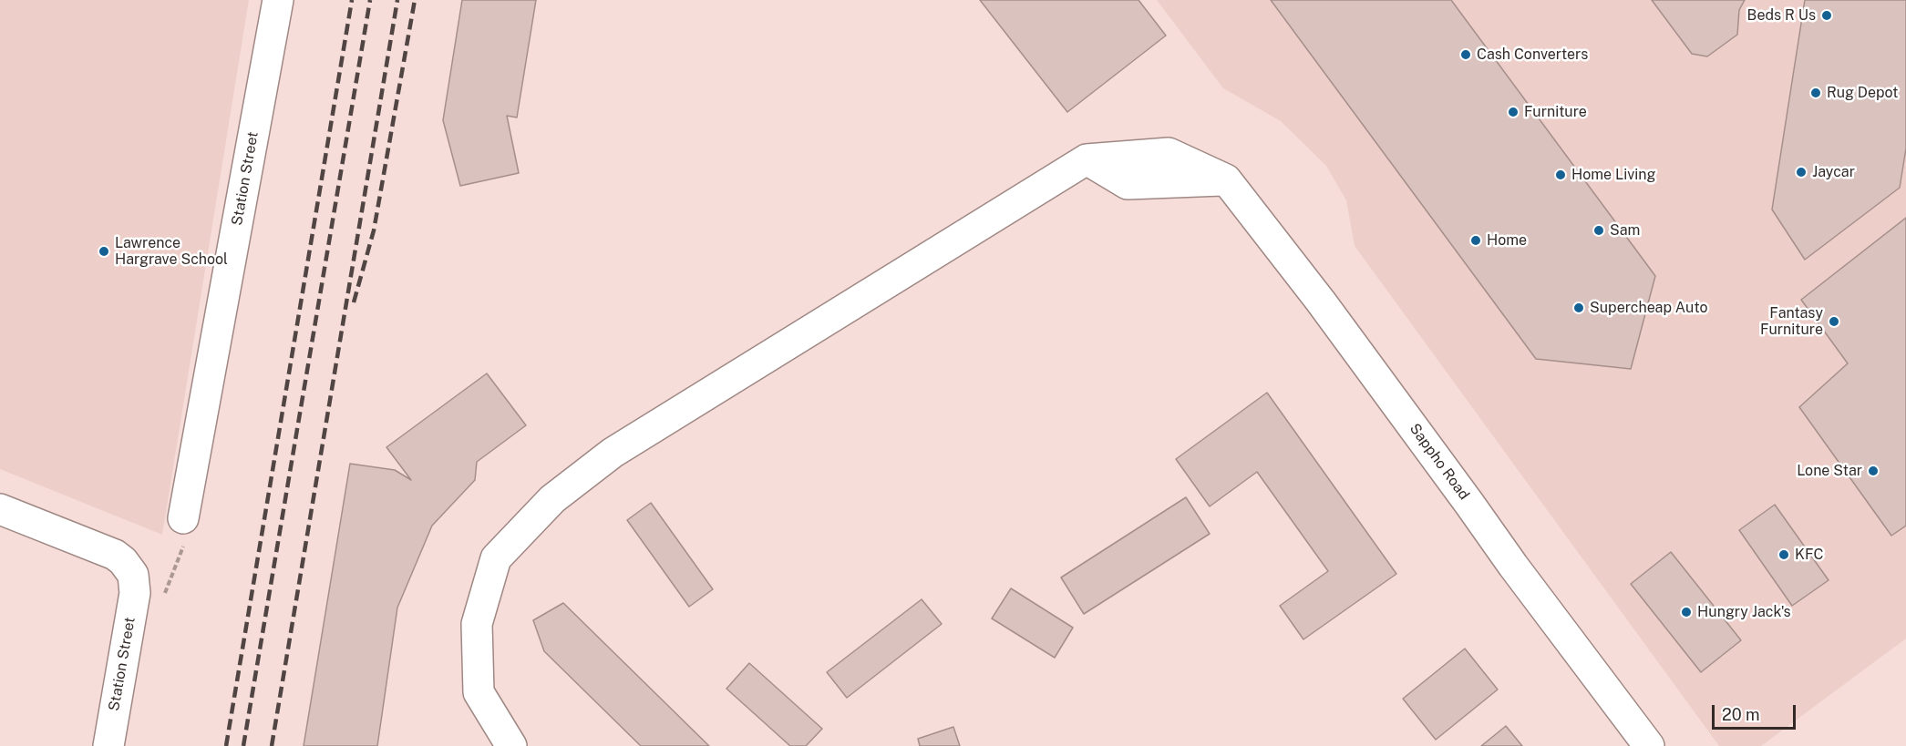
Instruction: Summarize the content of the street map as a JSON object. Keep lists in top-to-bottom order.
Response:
{
  "streets": {
    "street": ["Station Street", "Sappho Road"]
  },
  "places": [
    "Beds R Us",
    "Cash Converters",
    "Rug Depot",
    "Furniture",
    "Jaycar",
    "Home Living",
    "Sam",
    "Home",
    "Lawrence Hargrave School",
    "Supercheap Auto",
    "Fantasy Furniture",
    "Lone Star",
    "KFC",
    "Hungry Jack's"
  ],
  "scale_bar": "20 m"
}
